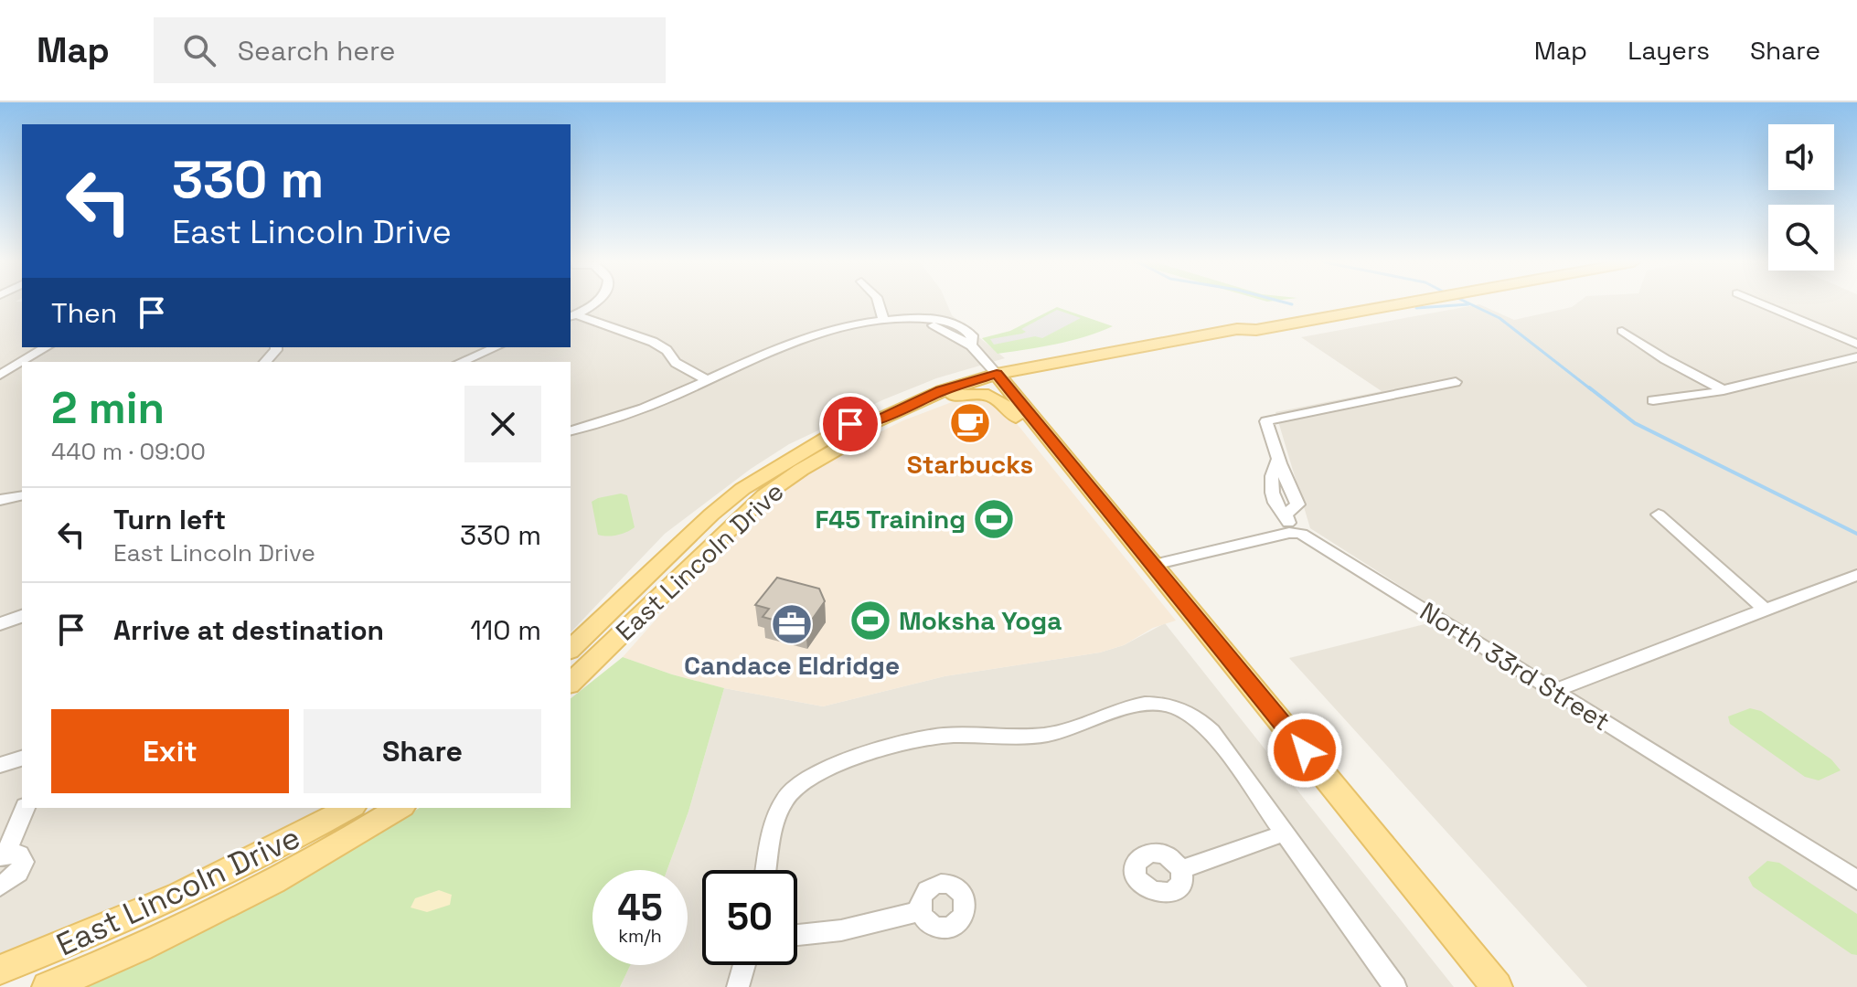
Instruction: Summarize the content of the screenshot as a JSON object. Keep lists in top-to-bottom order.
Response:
{
  "streets": {
    "main road": ["East Lincoln Drive"],
    "street": ["North 33rd Street"]
  },
  "places": {
    "cafe": ["Starbucks"],
    "sports": ["F45 Training", "Moksha Yoga"],
    "office": ["Candace Eldridge"]
  },
  "page": {
    "header": "Map",
    "search": "Search here",
    "nav": ["Map", "Layers", "Share"],
    "turn": ["330 m", "East Lincoln Drive"],
    "then": "Then",
    "heading": ["2 min", "440 m · 09:00"],
    "list": [
      {
        "name": "Turn left",
        "note": "East Lincoln Drive",
        "value": "330 m"
      },
      {
        "name": "Arrive at destination",
        "value": "110 m"
      }
    ],
    "buttons": ["Exit", "Share"],
    "speed": "45 km/h",
    "limit": "50"
  }
}
